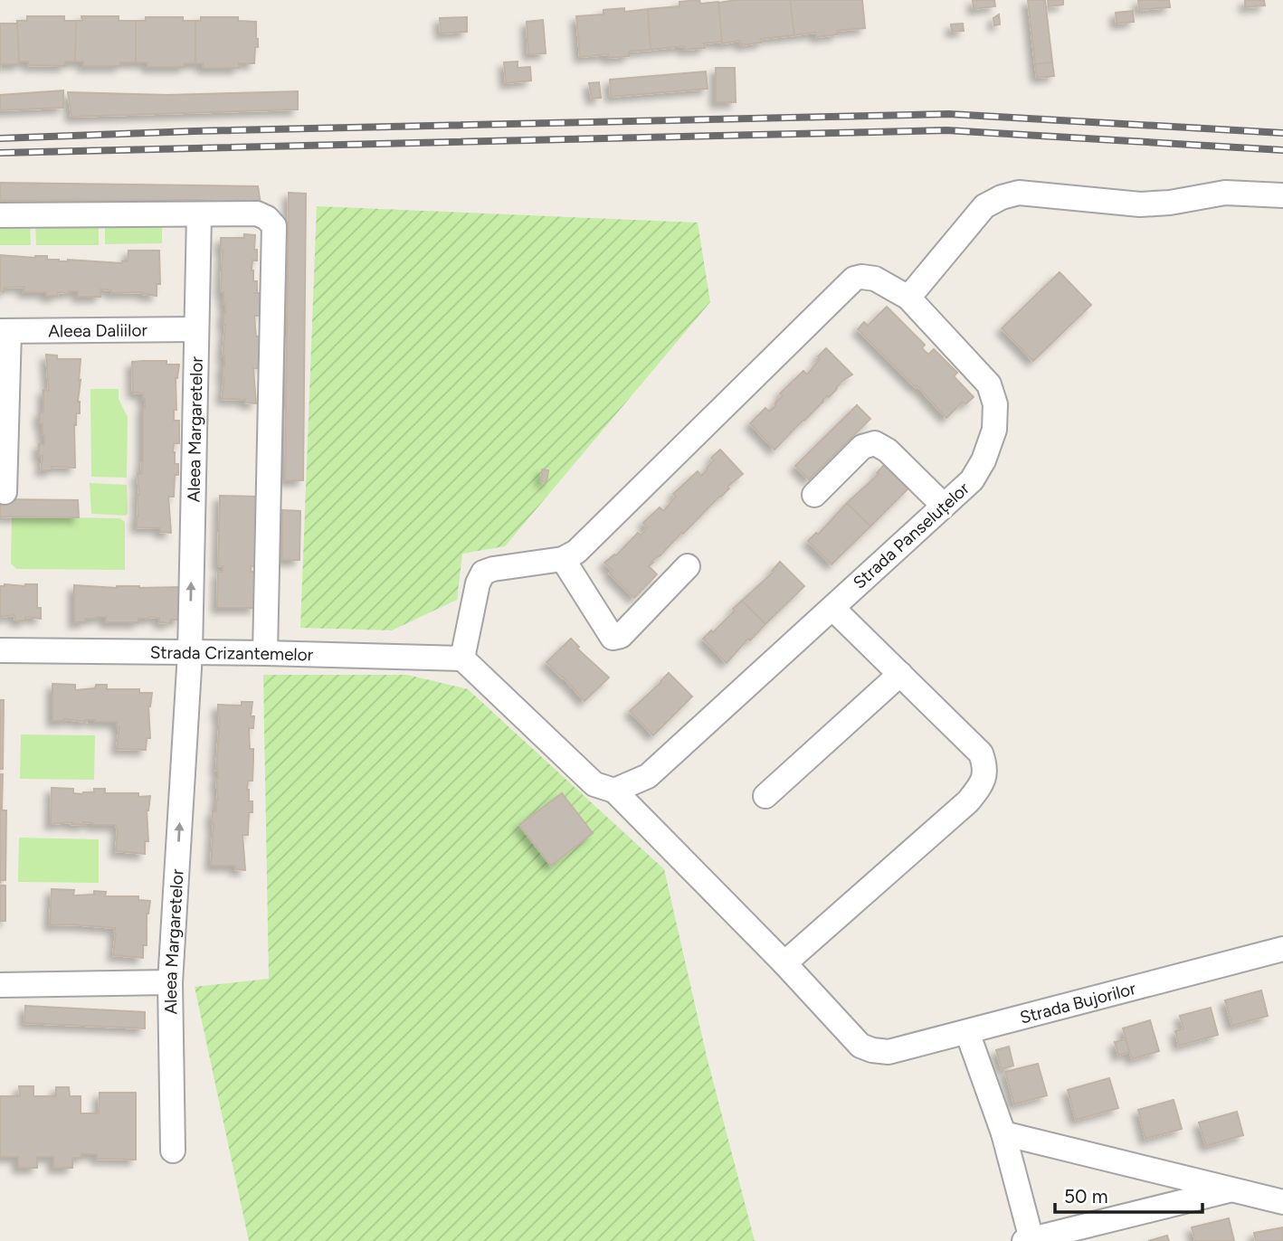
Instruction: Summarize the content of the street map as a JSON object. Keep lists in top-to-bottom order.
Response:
{
  "streets": {
    "street": [
      "Aleea Daliilor",
      "Aleea Margaretelor",
      "Strada Panseluțelor",
      "Strada Crizantemelor",
      "Strada Bujorilor"
    ]
  },
  "crossings": [
    ["Aleea Daliilor", "Aleea Margaretelor"],
    ["Aleea Margaretelor", "Strada Crizantemelor"],
    ["Strada Panseluțelor", "Strada Crizantemelor"]
  ],
  "one_way": ["Aleea Margaretelor"],
  "scale_bar": "50 m"
}
